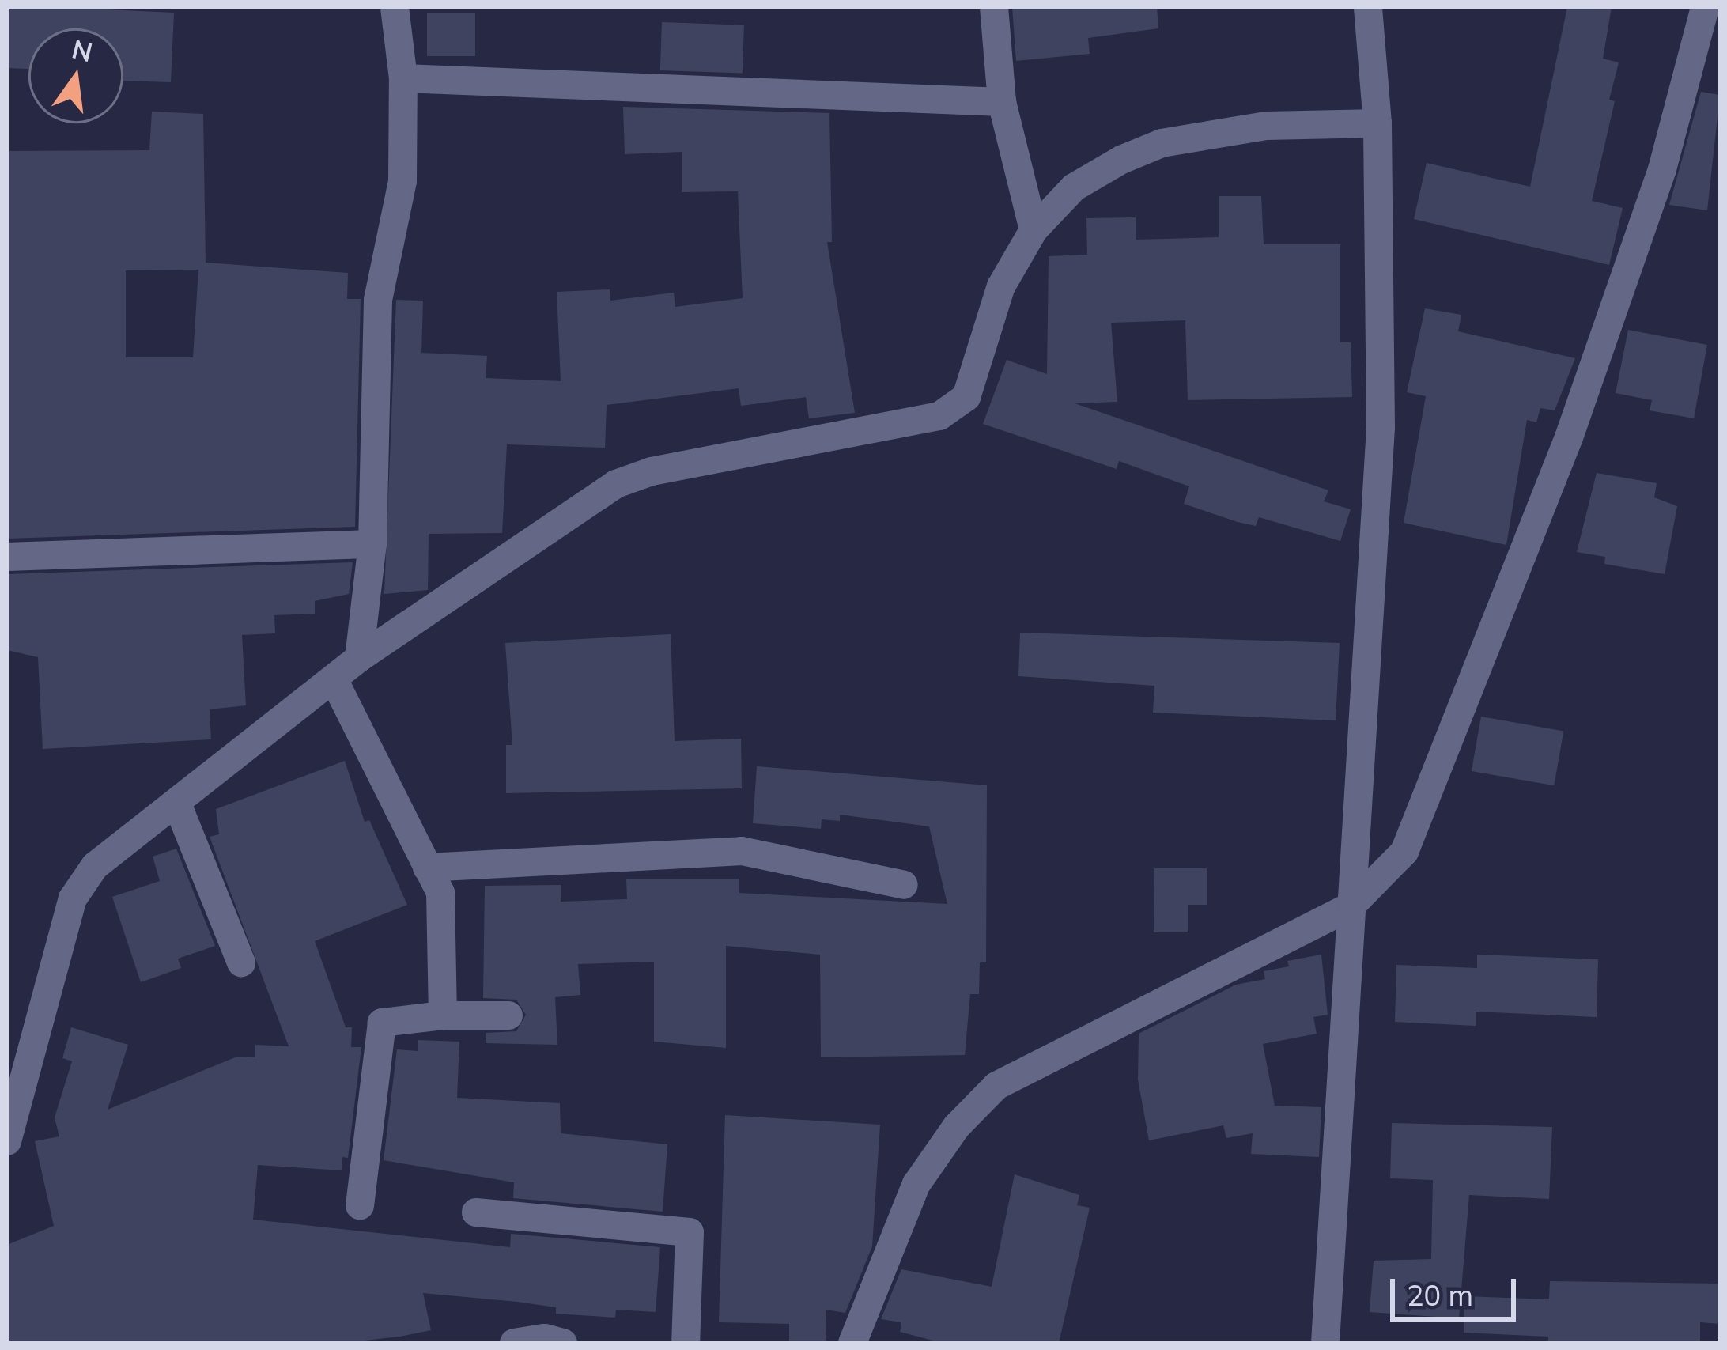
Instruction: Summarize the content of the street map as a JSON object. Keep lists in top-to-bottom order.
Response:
{
  "scale_bar": "20 m",
  "north": "top"
}
